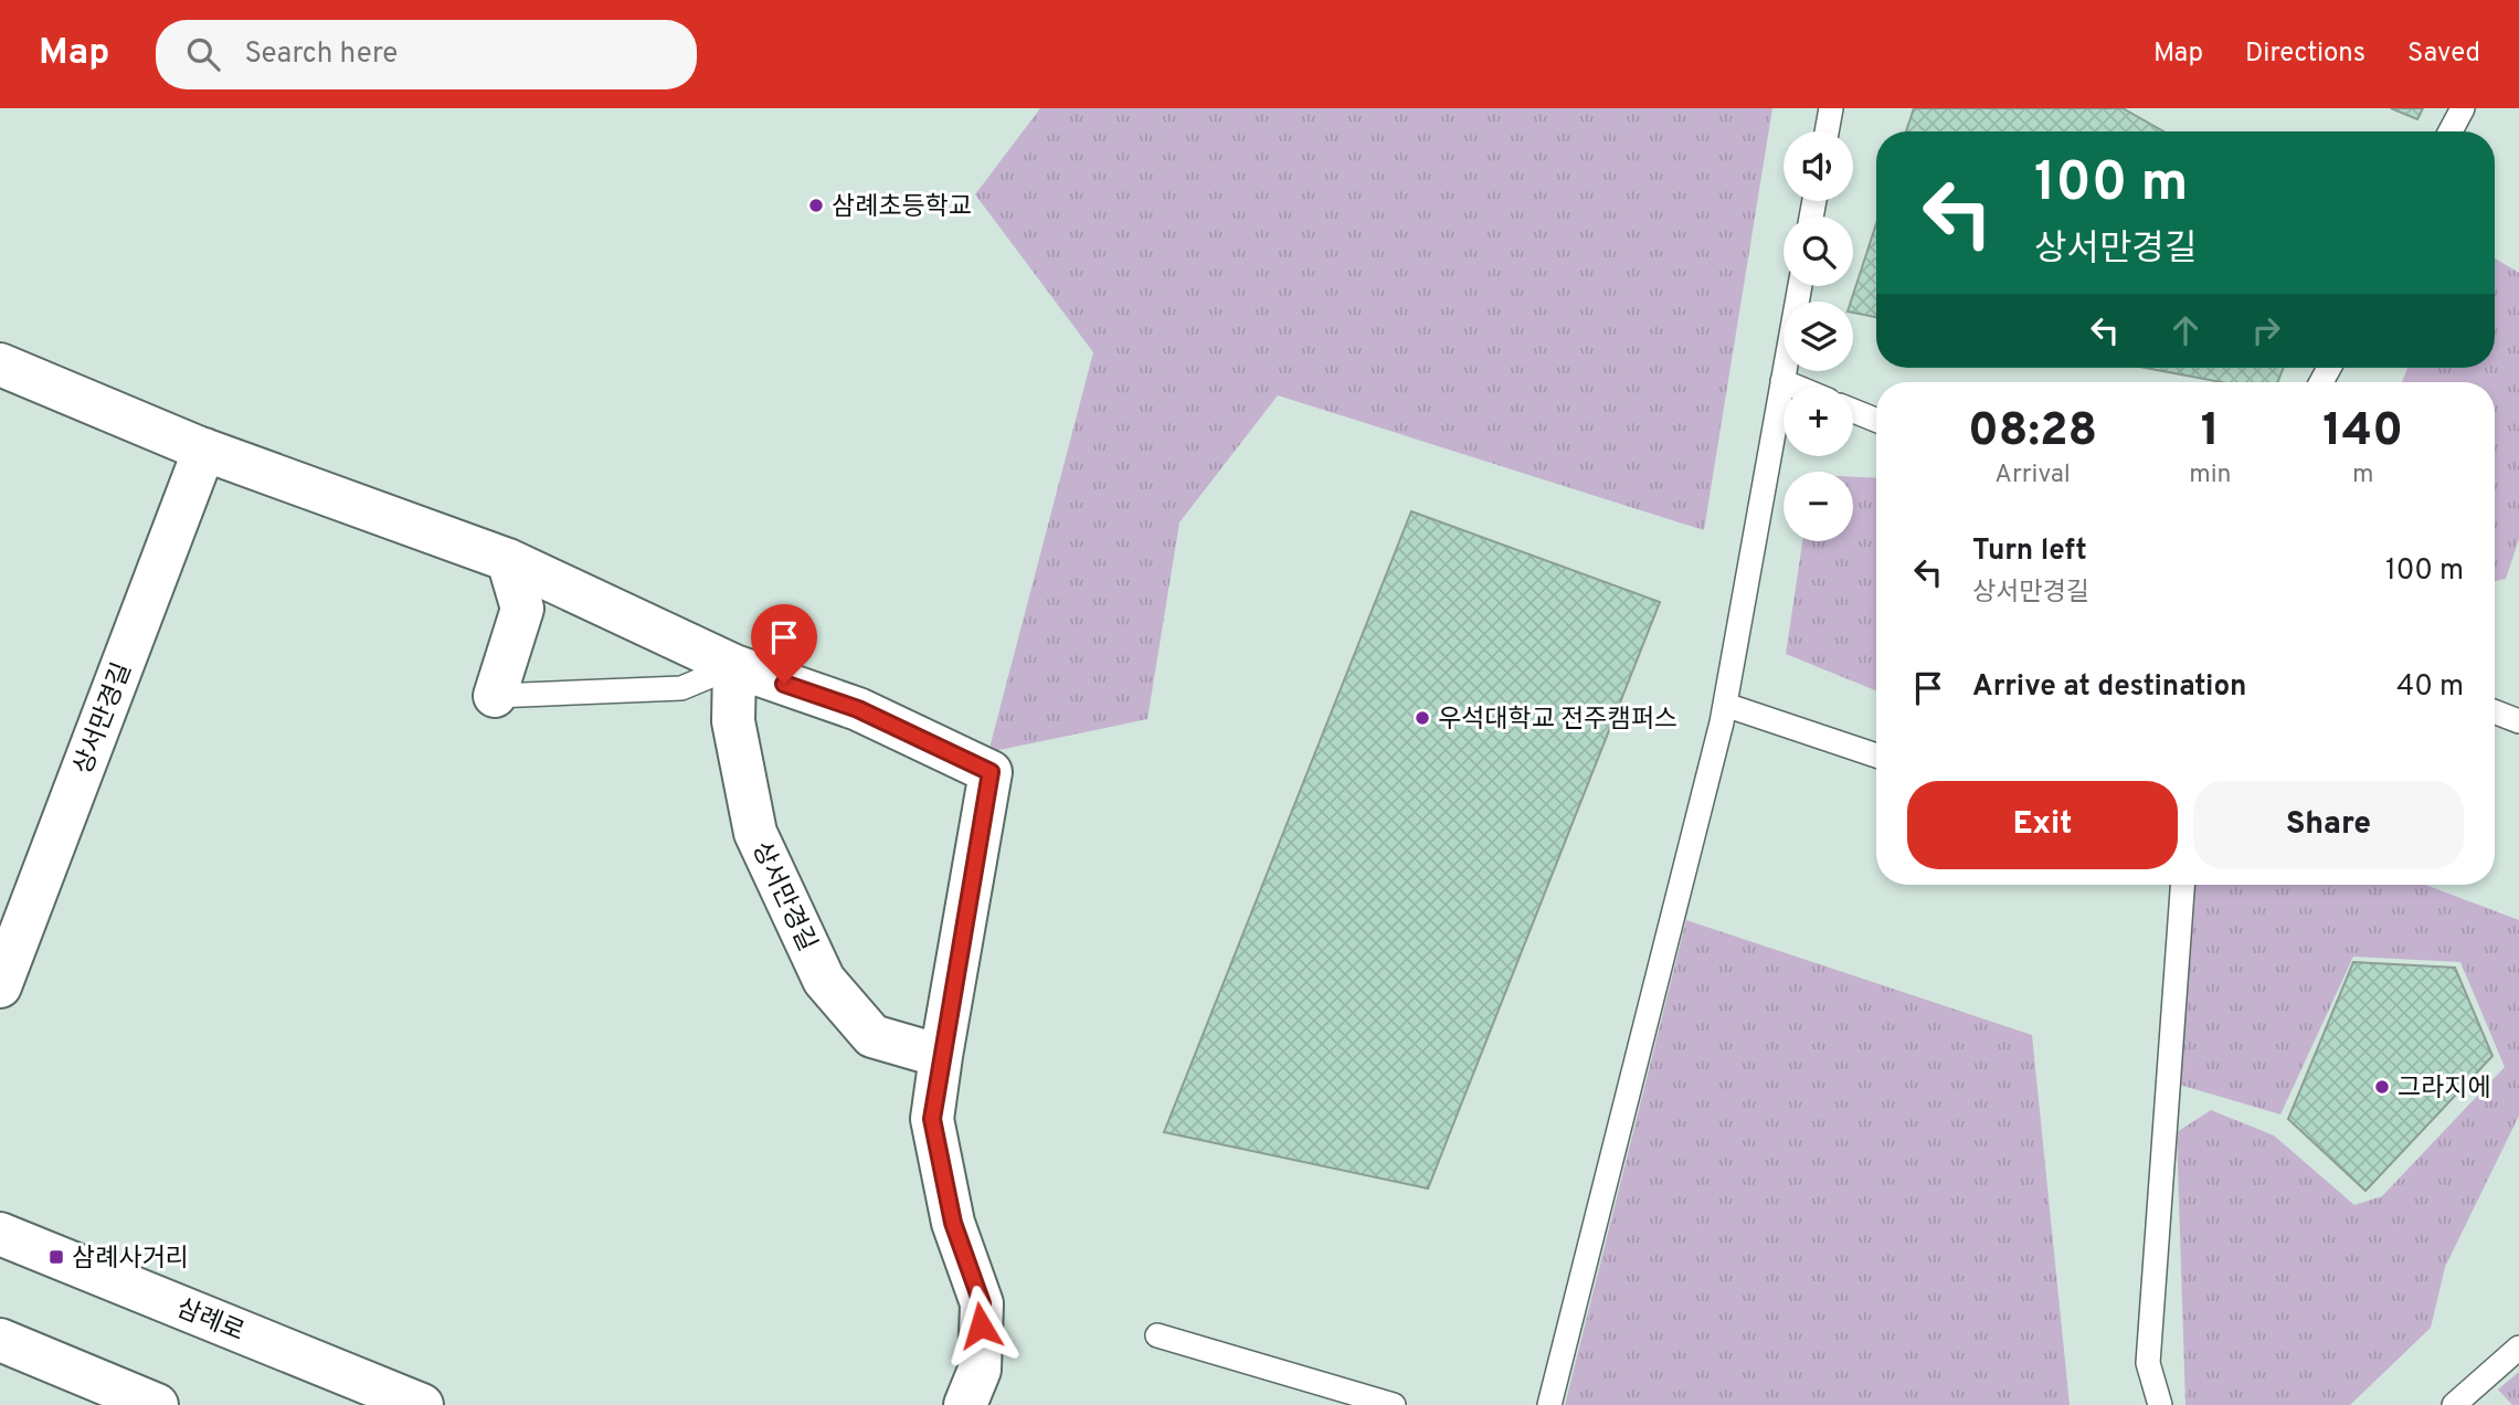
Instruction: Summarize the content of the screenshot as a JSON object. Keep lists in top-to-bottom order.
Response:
{
  "streets": {
    "street": ["상서만경길", "삼례로"]
  },
  "places": {
    "other": ["삼례초등학교", "우석대학교 전주캠퍼스", "그라지에"],
    "transit": ["삼례사거리"]
  },
  "page": {
    "header": "Map",
    "search": "Search here",
    "nav": ["Map", "Directions", "Saved"],
    "map_buttons": ["+", "−"],
    "turn": ["100 m", "상서만경길"],
    "eta": [
      "08:28",
      "Arrival",
      "1",
      "min",
      "140",
      "m"
    ],
    "list": [
      {
        "name": "Turn left",
        "note": "상서만경길",
        "value": "100 m"
      },
      {
        "name": "Arrive at destination",
        "value": "40 m"
      }
    ],
    "buttons": ["Exit", "Share"]
  }
}
